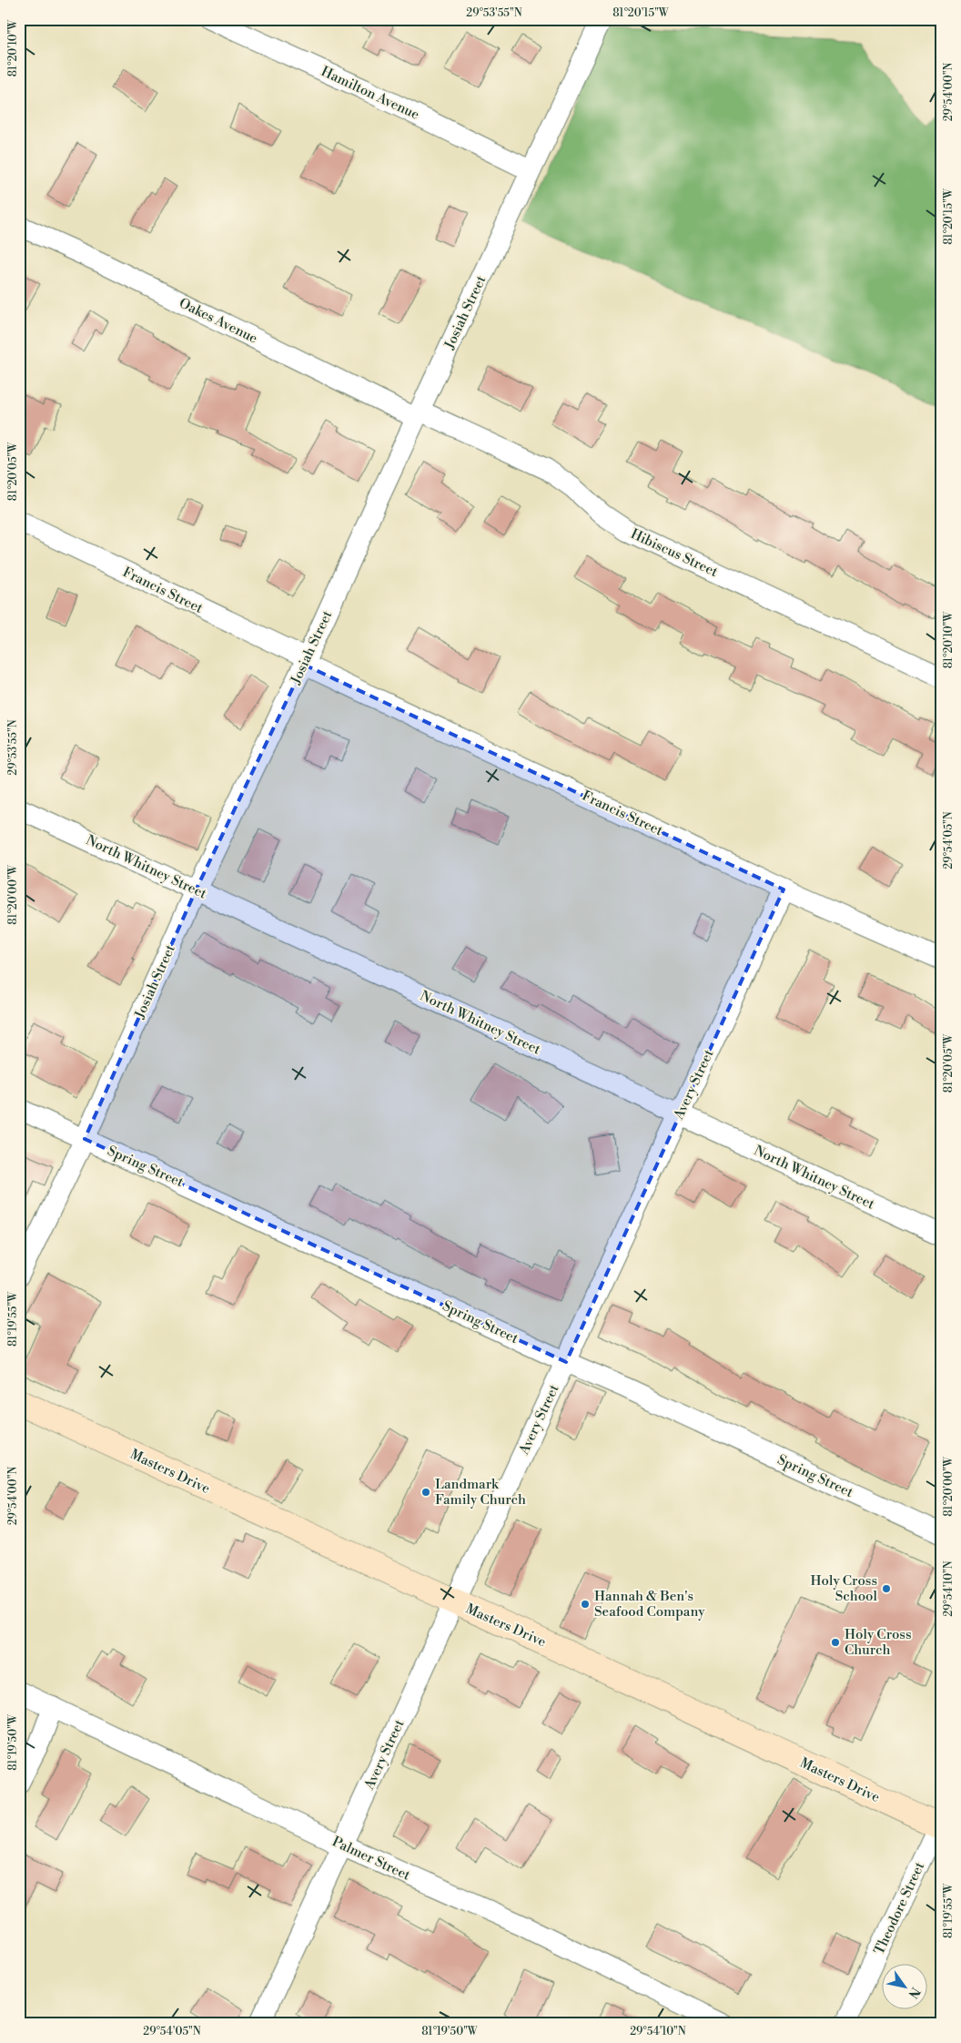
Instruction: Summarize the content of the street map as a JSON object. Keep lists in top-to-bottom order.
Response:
{
  "streets": {
    "street": [
      "Hamilton Avenue",
      "Josiah Street",
      "Oakes Avenue",
      "Hibiscus Street",
      "Francis Street",
      "North Whitney Street",
      "Avery Street",
      "Spring Street",
      "Masters Drive",
      "Palmer Street",
      "Theodore Street"
    ]
  },
  "crossings": [
    ["Hamilton Avenue", "Josiah Street"],
    ["Josiah Street", "Oakes Avenue"],
    ["Josiah Street", "Hibiscus Street"],
    ["Josiah Street", "Francis Street"],
    ["Josiah Street", "North Whitney Street"],
    ["Josiah Street", "Spring Street"],
    ["Oakes Avenue", "Hibiscus Street"],
    ["Francis Street", "Avery Street"],
    ["North Whitney Street", "Avery Street"],
    ["Avery Street", "Spring Street"],
    ["Avery Street", "Masters Drive"],
    ["Avery Street", "Palmer Street"],
    ["Masters Drive", "Theodore Street"]
  ],
  "places": [
    "Landmark Family Church",
    "Holy Cross School",
    "Hannah & Ben's Seafood Company",
    "Holy Cross Church"
  ],
  "north": "bottom right",
  "coordinates": [
    "29°53'55\"N",
    "81°20'15\"W",
    "81°20'10\"W",
    "29°54'00\"N",
    "81°20'05\"W",
    "29°54'05\"N",
    "81°20'00\"W",
    "81°19'55\"W",
    "29°54'10\"N",
    "81°19'50\"W"
  ]
}
